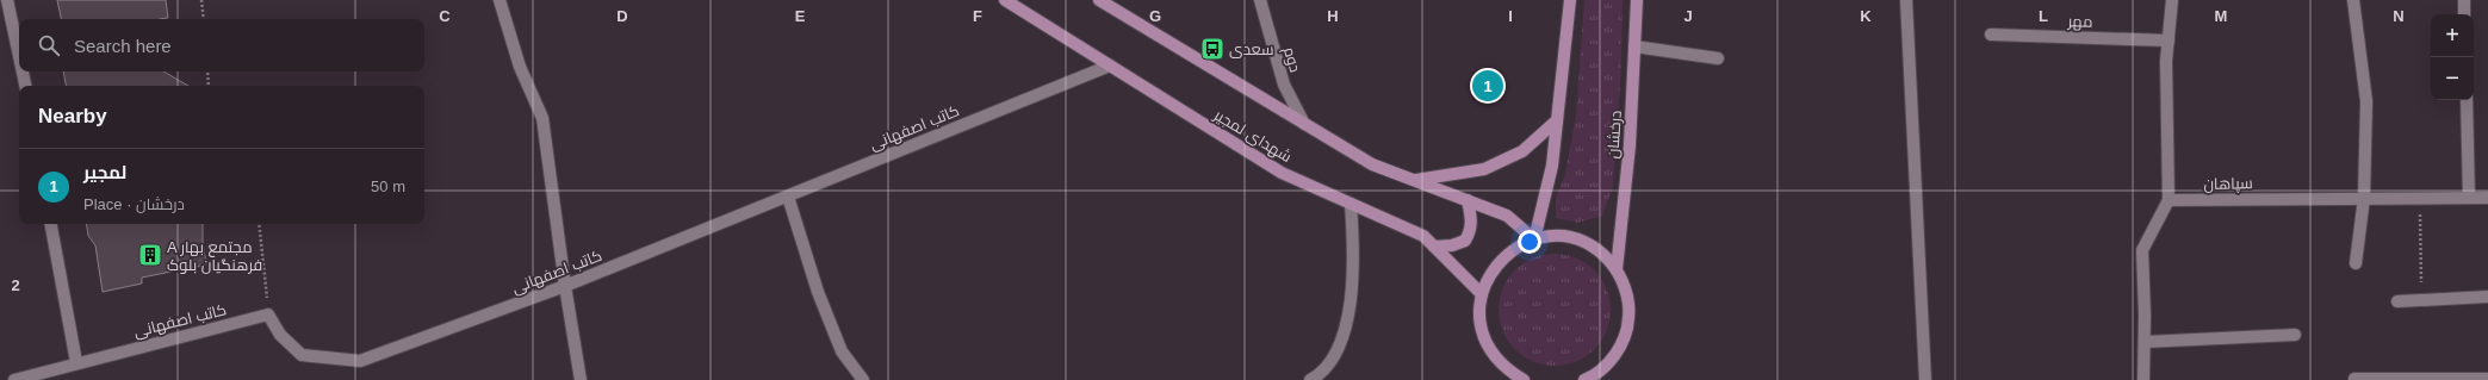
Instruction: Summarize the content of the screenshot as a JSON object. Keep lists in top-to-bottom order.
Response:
{
  "streets": {
    "main road": ["درخشان", "شهدای لمجیر"],
    "street": [
      "مهر",
      "دوم",
      "کاتب اصفهانی",
      "سپاهان"
    ]
  },
  "crossings": [
    ["کاتب اصفهانی", "شهدای لمجیر"]
  ],
  "places": {
    "bus stop": ["سعدی"],
    "building": ["A مجتمع بهار فرهنگیان بلوک"]
  },
  "page": {
    "map_buttons": ["+", "−"],
    "search": "Search here",
    "pins": "1",
    "heading": "Nearby",
    "list": [
      {
        "mark": "1",
        "name": "لمجیر",
        "note": "Place · درخشان",
        "value": "50 m"
      }
    ]
  },
  "grid": {
    "columns": [
      "C",
      "D",
      "E",
      "F",
      "G",
      "H",
      "I",
      "J",
      "K",
      "L",
      "M",
      "N"
    ],
    "rows": ["2"]
  }
}
